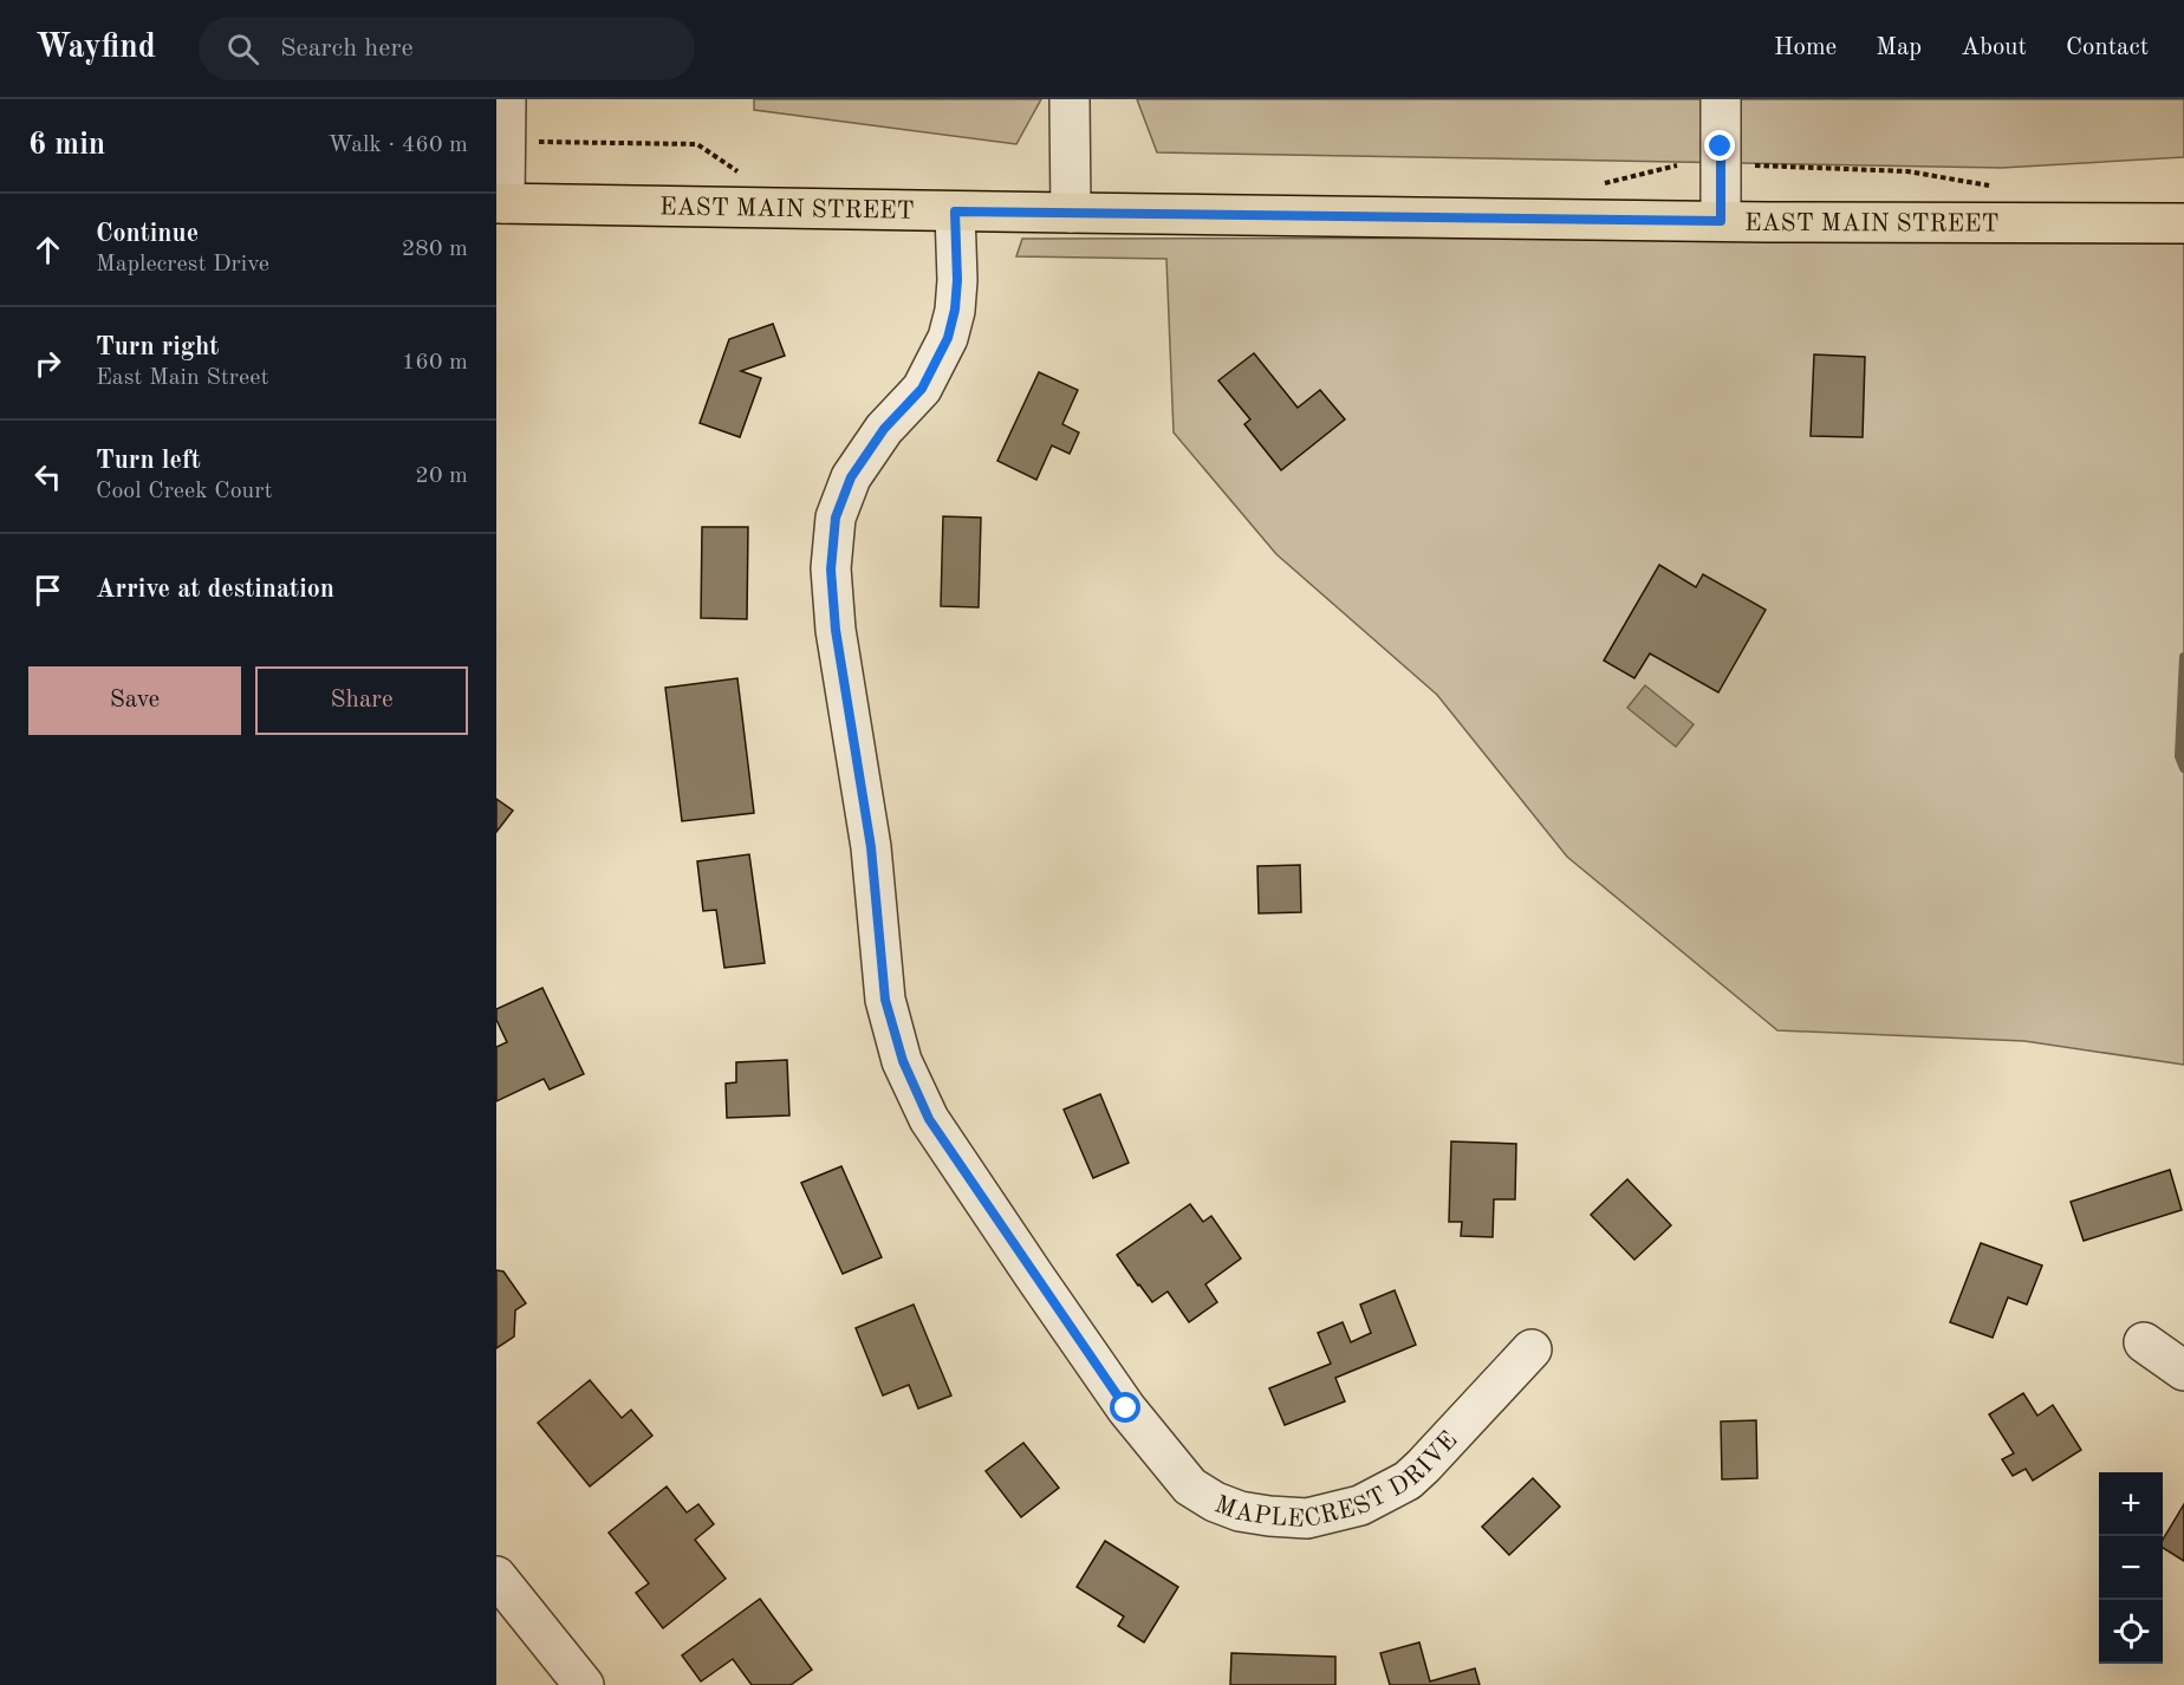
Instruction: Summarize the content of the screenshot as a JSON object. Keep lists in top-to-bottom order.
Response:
{
  "streets": {
    "main road": ["EAST MAIN STREET"],
    "street": ["MAPLECREST DRIVE"]
  },
  "crossings": [
    ["EAST MAIN STREET", "MAPLECREST DRIVE"]
  ],
  "page": {
    "header": "Wayfind",
    "search": "Search here",
    "nav": [
      "Home",
      "Map",
      "About",
      "Contact"
    ],
    "heading": ["6 min", "Walk · 460 m"],
    "list": [
      ["Continue", "Maplecrest Drive", "280 m"],
      ["Turn right", "East Main Street", "160 m"],
      ["Turn left", "Cool Creek Court", "20 m"],
      "Arrive at destination"
    ],
    "buttons": ["Save", "Share"],
    "map_buttons": ["+", "−"]
  }
}
